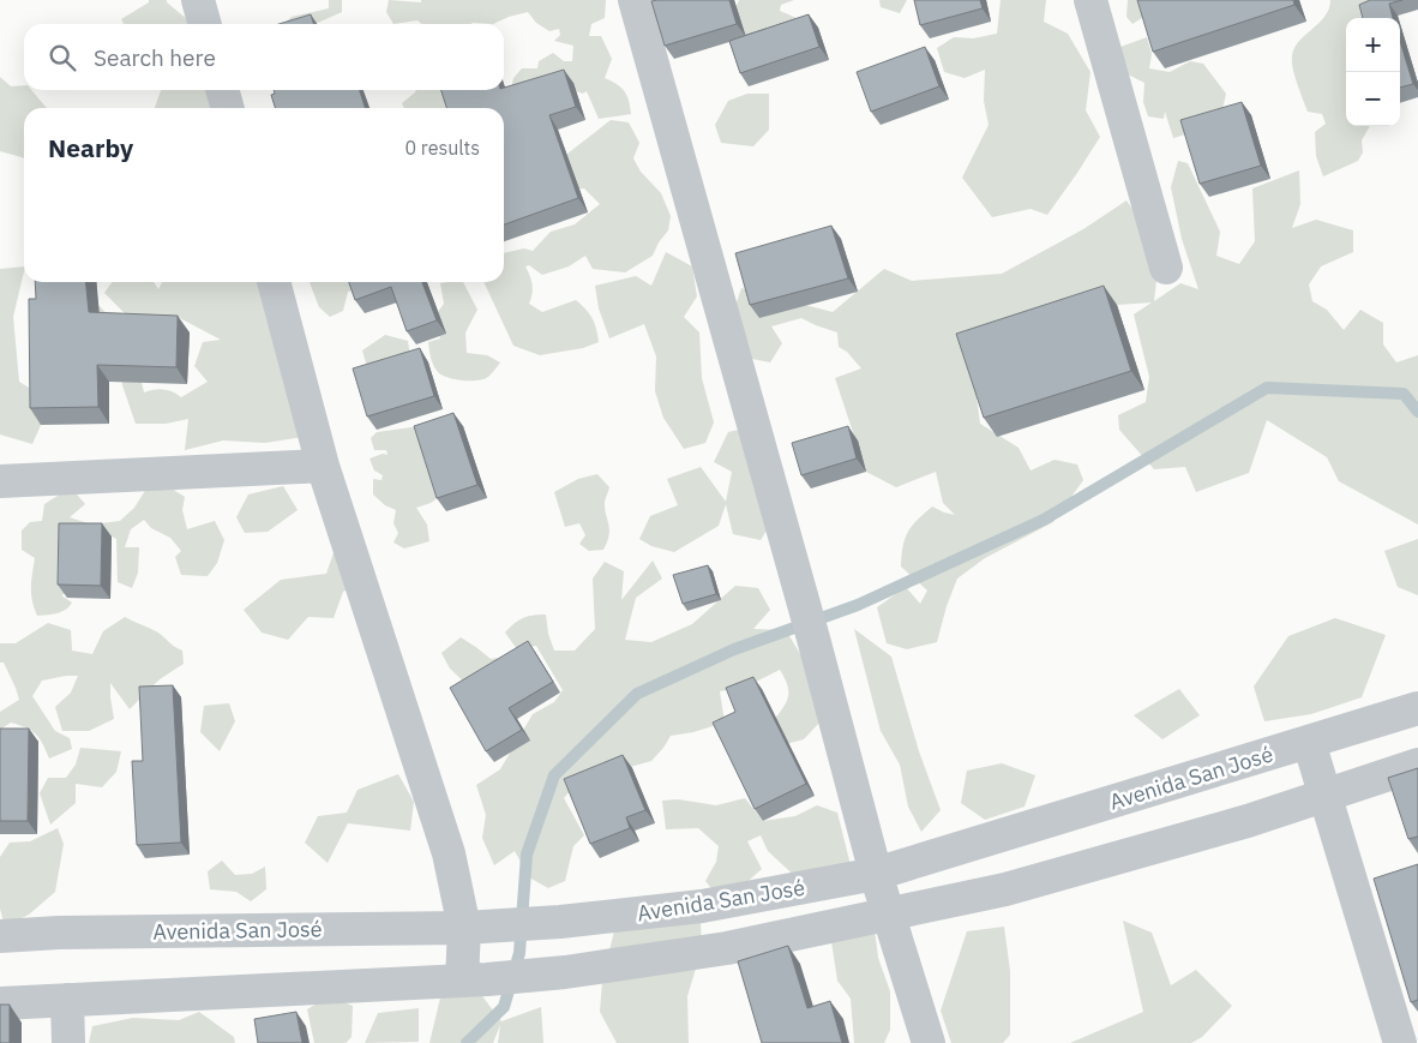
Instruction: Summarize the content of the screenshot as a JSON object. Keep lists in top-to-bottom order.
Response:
{
  "streets": {
    "street": ["Avenida San José"]
  },
  "page": {
    "map_buttons": ["+", "−"],
    "search": "Search here",
    "heading": ["Nearby", "0 results"]
  }
}
